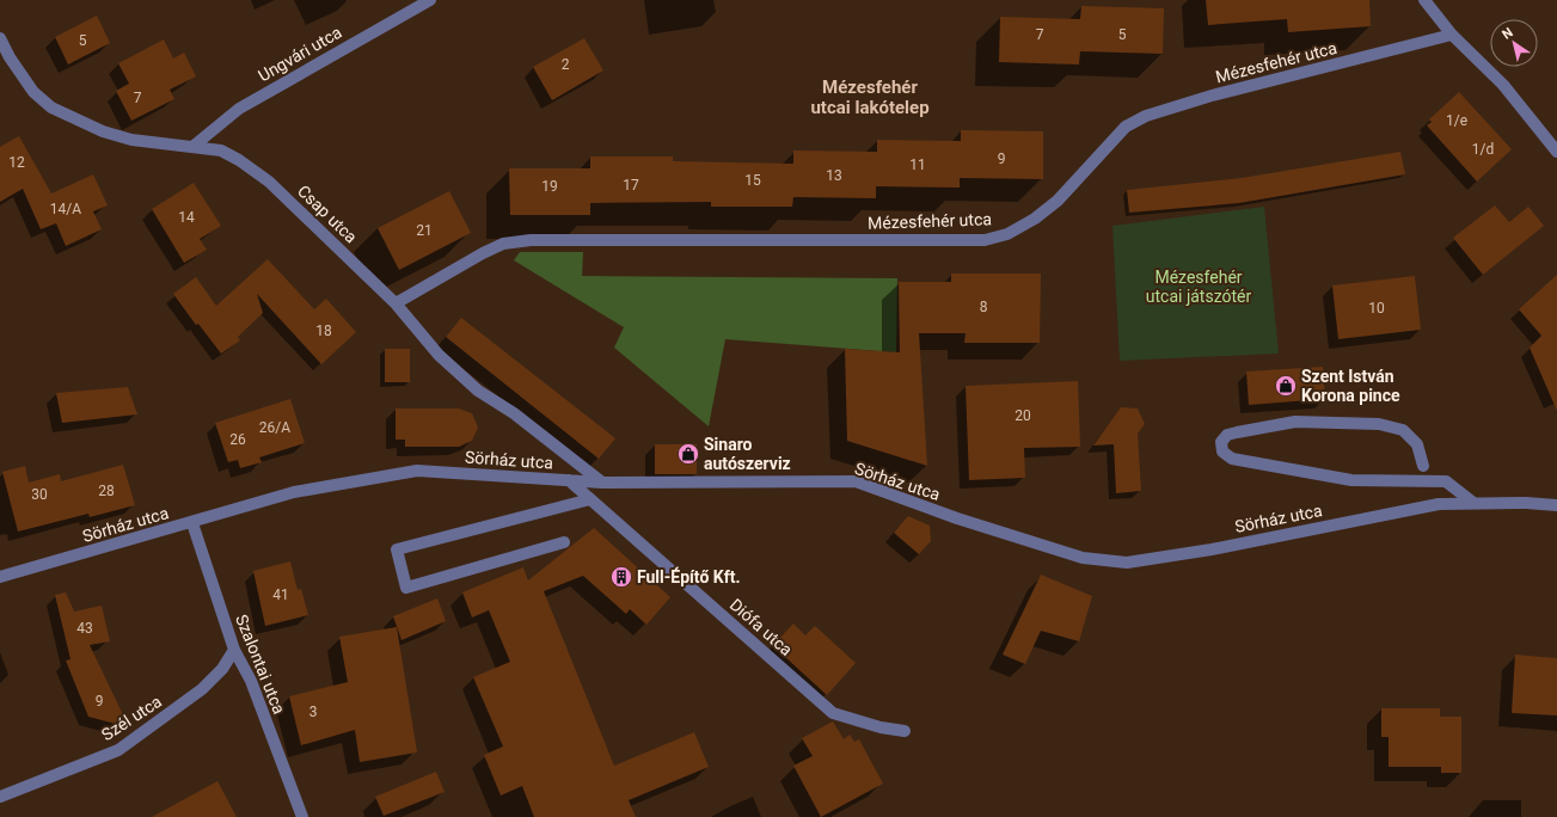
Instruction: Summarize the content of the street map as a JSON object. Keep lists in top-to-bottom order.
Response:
{
  "streets": {
    "street": [
      "Ungvári utca",
      "Mézesfehér utca",
      "Csap utca",
      "Sörház utca",
      "Diófa utca",
      "Szalontai utca",
      "Szél utca"
    ]
  },
  "crossings": [
    ["Ungvári utca", "Csap utca"],
    ["Mézesfehér utca", "Csap utca"],
    ["Csap utca", "Sörház utca"],
    ["Sörház utca", "Diófa utca"],
    ["Sörház utca", "Szalontai utca"],
    ["Szalontai utca", "Szél utca"]
  ],
  "districts": ["Mézesfehér utcai lakótelep"],
  "parks": ["Mézesfehér utcai játszótér"],
  "places": {
    "shop": ["Szent István Korona pince", "Sinaro autószerviz"],
    "building": ["Full-Építő Kft."]
  },
  "house_numbers": [
    "7",
    "5",
    "5",
    "2",
    "7",
    "1/e",
    "1/d",
    "9",
    "12",
    "11",
    "13",
    "15",
    "17",
    "19",
    "14/A",
    "14",
    "21",
    "8",
    "10",
    "18",
    "20",
    "26/A",
    "26",
    "28",
    "30",
    "41",
    "43",
    "9",
    "3"
  ],
  "north": "top left"
}
